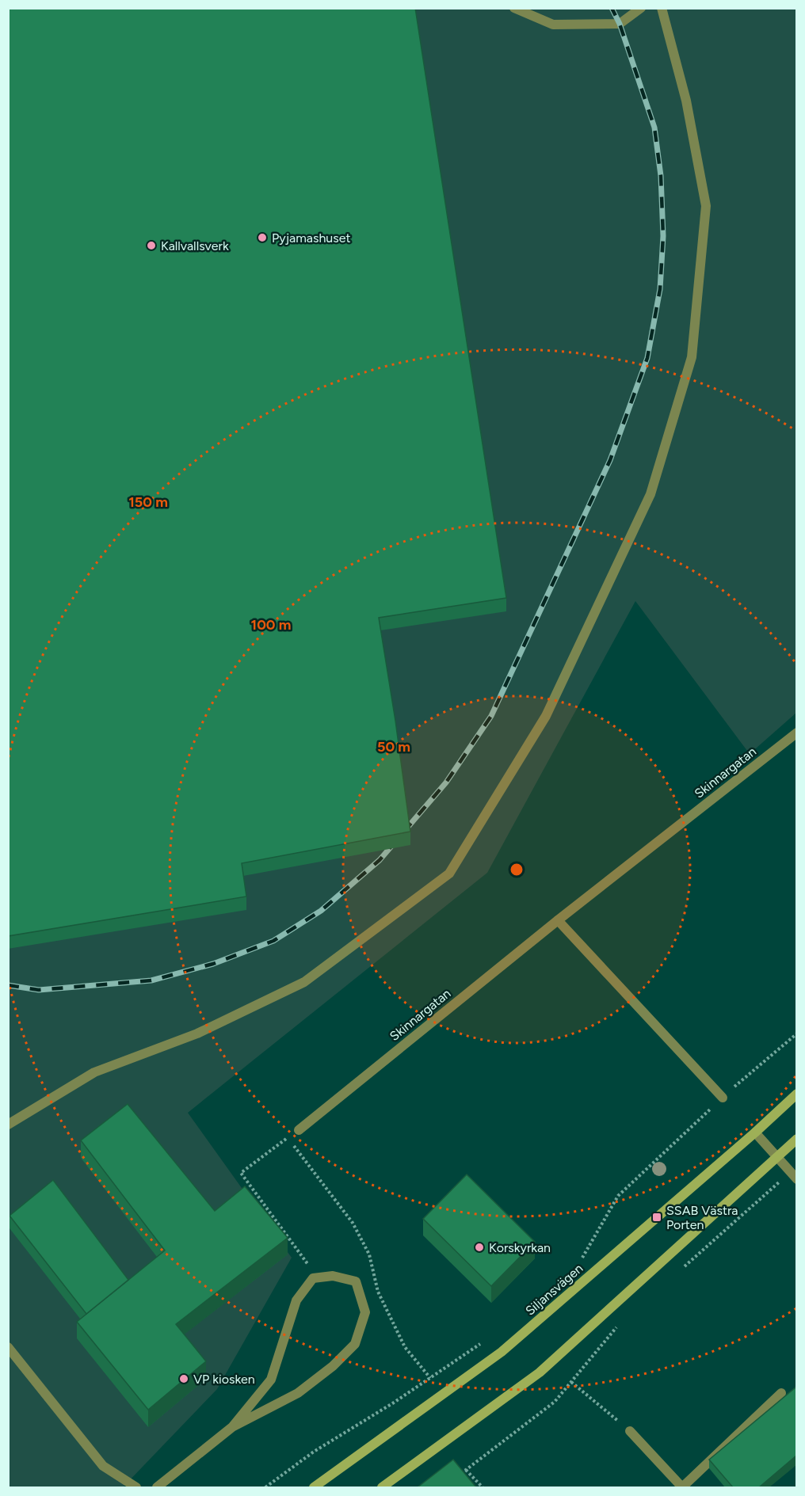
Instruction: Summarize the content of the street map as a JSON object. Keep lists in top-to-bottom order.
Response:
{
  "streets": {
    "street": ["Skinnargatan", "Siljansvägen"]
  },
  "places": {
    "other": [
      "Pyjamashuset",
      "Kallvallsverk",
      "Korskyrkan",
      "VP kiosken"
    ],
    "transit": ["SSAB Västra Porten"]
  },
  "rings": ["150 m", "100 m", "50 m"]
}
